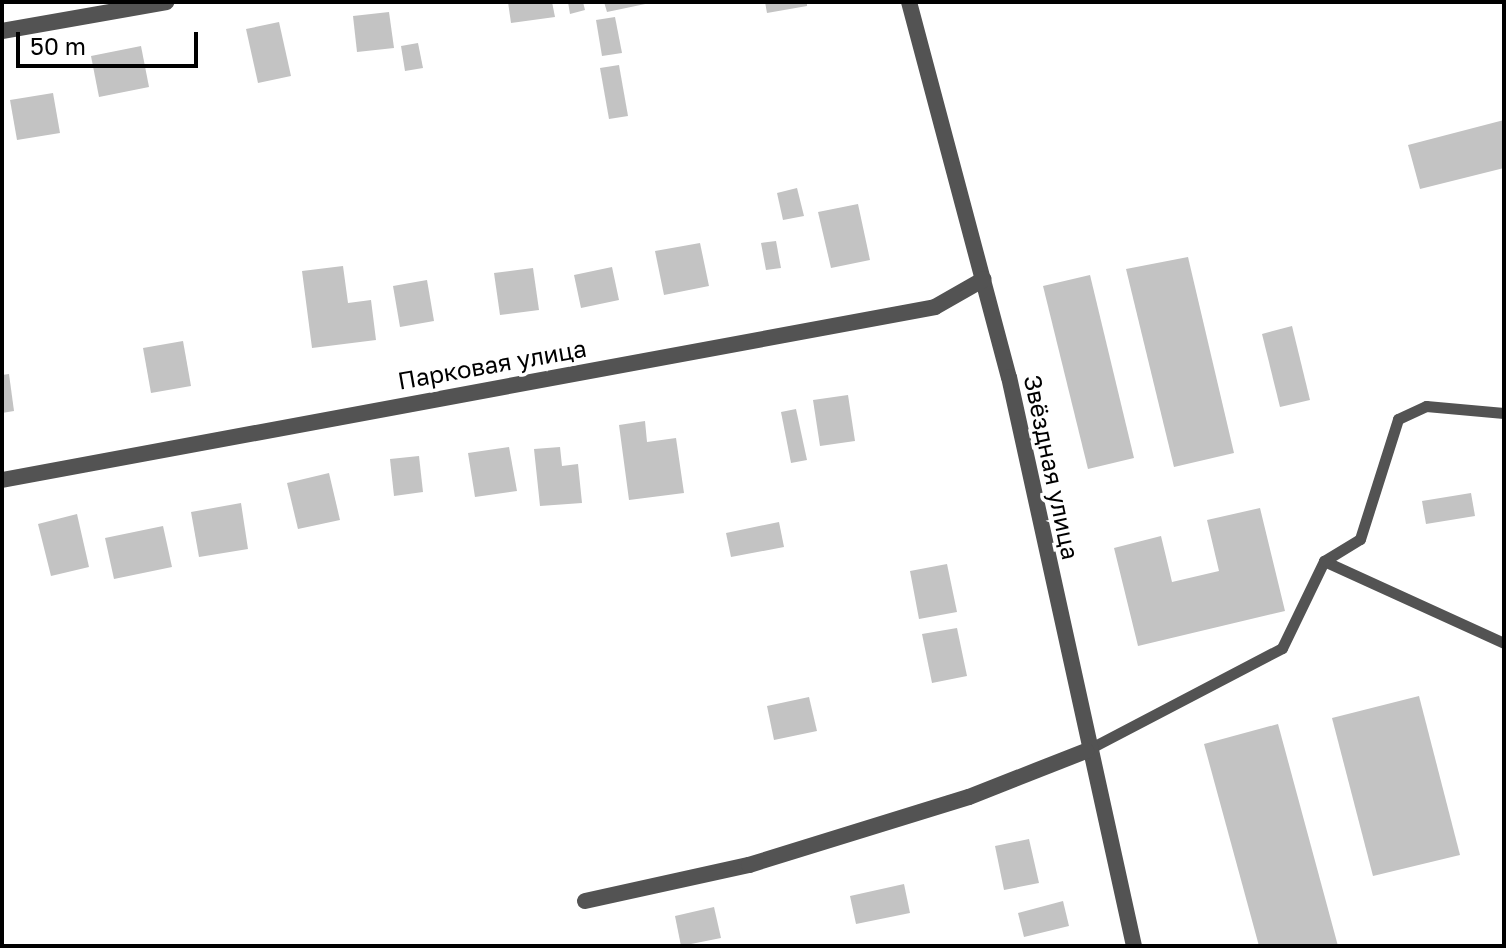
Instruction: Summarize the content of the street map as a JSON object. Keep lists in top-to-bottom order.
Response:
{
  "streets": {
    "street": ["Парковая улица", "Звёздная улица"]
  },
  "crossings": [
    ["Парковая улица", "Звёздная улица"]
  ],
  "scale_bar": "50 m"
}
